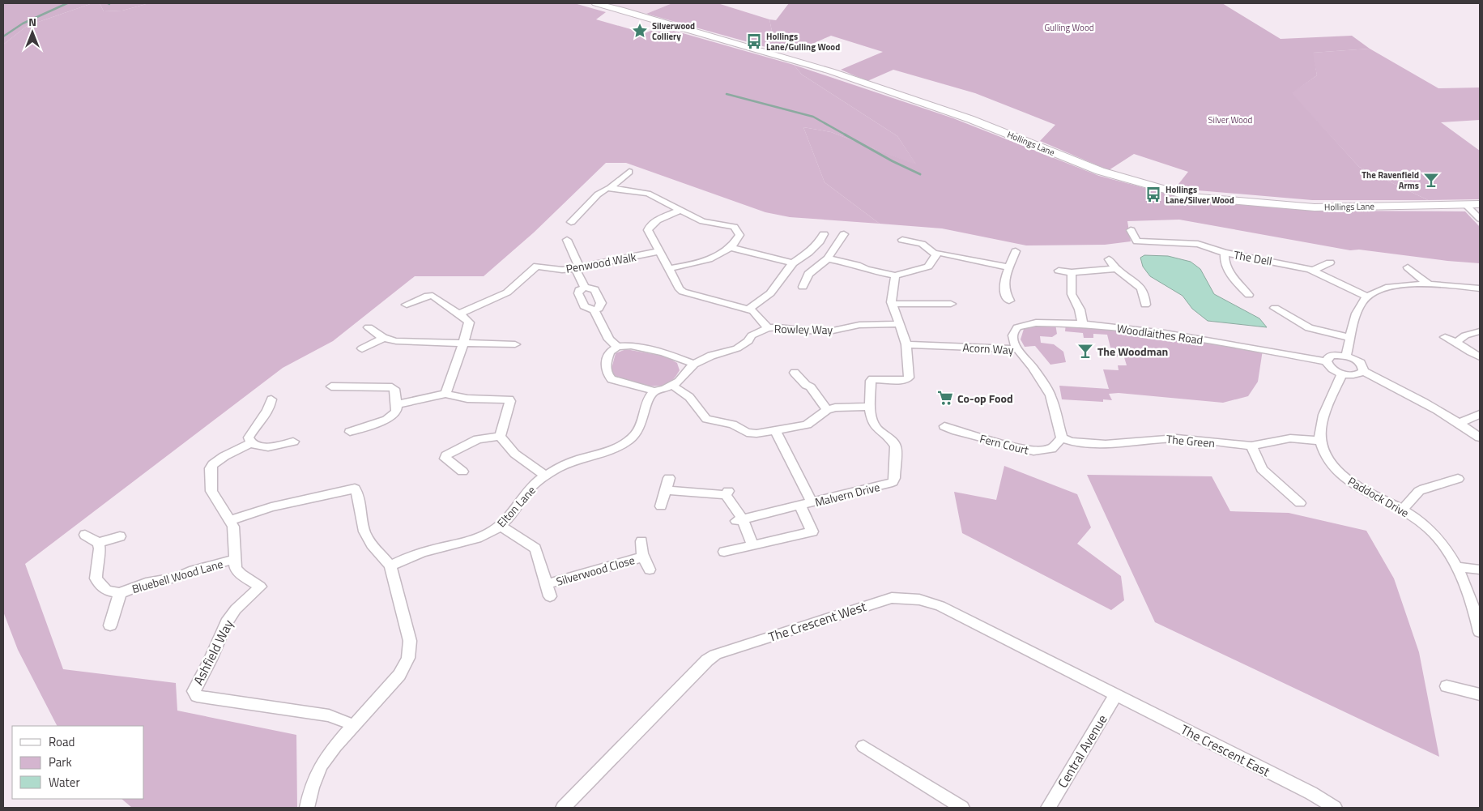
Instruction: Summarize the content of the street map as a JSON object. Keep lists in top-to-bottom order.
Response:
{
  "streets": {
    "street": [
      "Hollings Lane",
      "The Dell",
      "Penwood Walk",
      "Rowley Way",
      "Woodlaithes Road",
      "Acorn Way",
      "The Green",
      "Fern Court",
      "Malvern Drive",
      "Paddock Drive",
      "Elton Lane",
      "Silverwood Close",
      "Bluebell Wood Lane",
      "The Crescent West",
      "Ashfield Way",
      "The Crescent East",
      "Central Avenue"
    ]
  },
  "crossings": [
    ["Woodlaithes Road", "Acorn Way"],
    ["Woodlaithes Road", "Paddock Drive"],
    ["Acorn Way", "The Green"],
    ["Acorn Way", "Fern Court"],
    ["The Green", "Fern Court"],
    ["The Green", "Paddock Drive"],
    ["Elton Lane", "Silverwood Close"],
    ["Bluebell Wood Lane", "Ashfield Way"],
    ["The Crescent West", "The Crescent East"],
    ["The Crescent West", "Central Avenue"],
    ["The Crescent East", "Central Avenue"]
  ],
  "parks": ["Gulling Wood", "Silver Wood"],
  "places": {
    "place": ["Silverwood Colliery"],
    "bus stop": ["Hollings Lane/Gulling Wood", "Hollings Lane/Silver Wood"],
    "bar": ["The Ravenfield Arms", "The Woodman"],
    "supermarket": ["Co-op Food"]
  },
  "legend": ["Road", "Park", "Water"],
  "north": "top"
}
